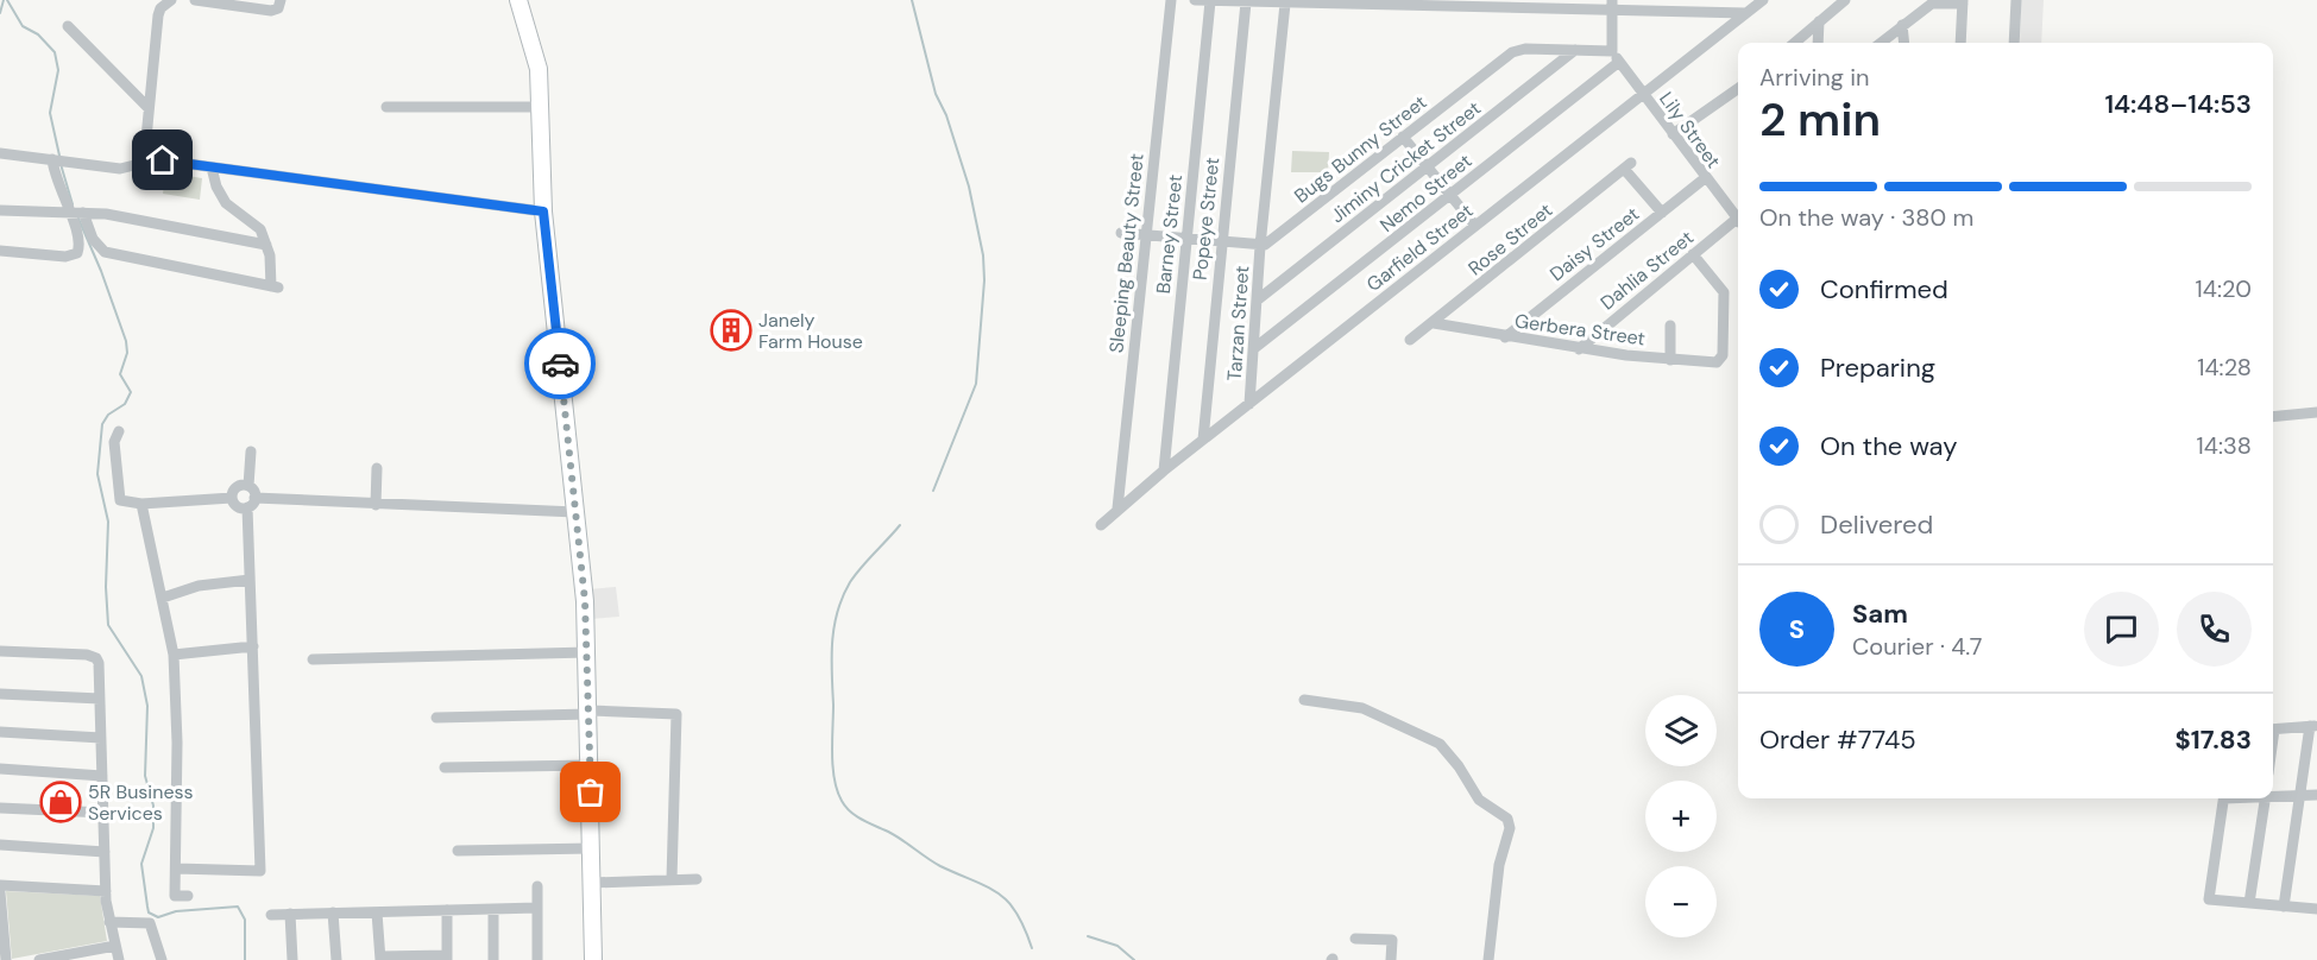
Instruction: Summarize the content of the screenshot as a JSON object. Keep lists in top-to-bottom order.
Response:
{
  "streets": {
    "street": [
      "Lily Street",
      "Bugs Bunny Street",
      "Jiminy Cricket Street",
      "Nemo Street",
      "Popeye Street",
      "Barney Street",
      "Rose Street",
      "Daisy Street",
      "Garfield Street",
      "Sleeping Beauty Street",
      "Dahlia Street",
      "Tarzan Street",
      "Gerbera Street"
    ]
  },
  "crossings": [
    ["Lily Street", "Bugs Bunny Street"],
    ["Lily Street", "Nemo Street"],
    ["Lily Street", "Daisy Street"],
    ["Lily Street", "Garfield Street"],
    ["Bugs Bunny Street", "Jiminy Cricket Street"],
    ["Bugs Bunny Street", "Tarzan Street"],
    ["Jiminy Cricket Street", "Tarzan Street"],
    ["Nemo Street", "Tarzan Street"],
    ["Popeye Street", "Garfield Street"],
    ["Barney Street", "Garfield Street"],
    ["Rose Street", "Daisy Street"],
    ["Rose Street", "Gerbera Street"],
    ["Daisy Street", "Gerbera Street"],
    ["Garfield Street", "Sleeping Beauty Street"],
    ["Garfield Street", "Tarzan Street"],
    ["Dahlia Street", "Gerbera Street"]
  ],
  "places": {
    "building": ["Janely Farm House"],
    "shop": ["5R Business Services"]
  },
  "page": {
    "heading": ["2 min", "Arriving in", "14:48–14:53"],
    "panel": [
      "Sam",
      "Courier · 4.7",
      "Order #7745",
      "$17.83"
    ],
    "bar": "On the way · 380 m",
    "list": [
      ["Confirmed", "14:20"],
      ["Preparing", "14:28"],
      ["On the way", "14:38"],
      "Delivered"
    ],
    "round": "S",
    "map_buttons": ["+", "−"]
  }
}
